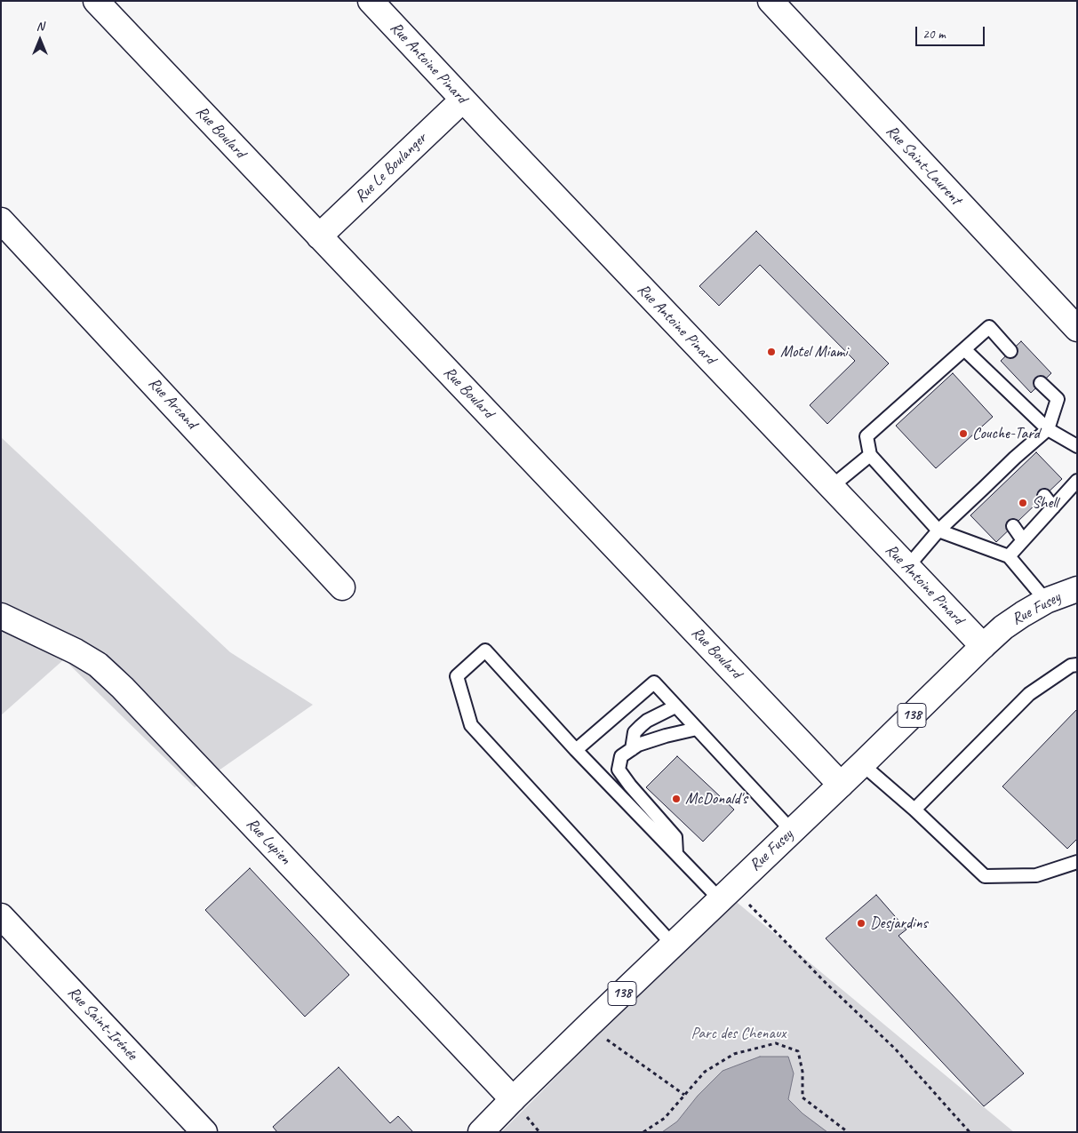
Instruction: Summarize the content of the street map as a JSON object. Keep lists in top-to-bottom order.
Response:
{
  "streets": {
    "street": [
      "Rue Antoine Pinard",
      "Rue Boulard",
      "Rue Saint-Laurent",
      "Rue Le Boulanger",
      "Rue Arcand",
      "Rue Fusey",
      "138",
      "Rue Lupien",
      "Rue Saint-Irénée"
    ]
  },
  "crossings": [
    ["Rue Antoine Pinard", "Rue Le Boulanger"],
    ["Rue Antoine Pinard", "Rue Fusey"],
    ["Rue Boulard", "Rue Le Boulanger"],
    ["Rue Boulard", "Rue Fusey"],
    ["Rue Fusey", "Rue Lupien"]
  ],
  "parks": ["Parc des Chenaux"],
  "places": [
    "Motel Miami",
    "Couche-Tard",
    "Shell",
    "McDonald's",
    "Desjardins"
  ],
  "scale_bar": "20 m",
  "north": "top"
}
